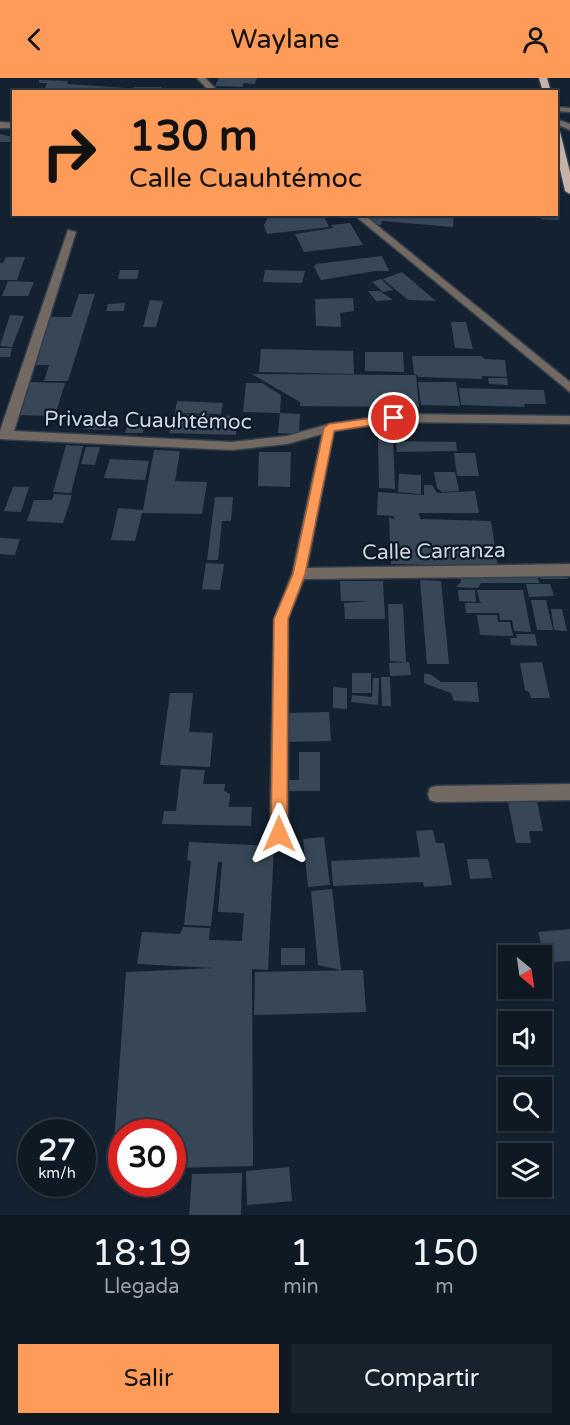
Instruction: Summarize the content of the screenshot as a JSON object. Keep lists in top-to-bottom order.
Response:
{
  "streets": {
    "street": ["Privada Cuauhtémoc", "Calle Carranza"]
  },
  "north": "bottom right",
  "page": {
    "header": "Waylane",
    "turn": ["130 m", "Calle Cuauhtémoc"],
    "speed": "27 km/h",
    "limit": "30",
    "eta": [
      "18:19",
      "Llegada",
      "1",
      "min",
      "150",
      "m"
    ],
    "buttons": ["Salir", "Compartir"]
  }
}
